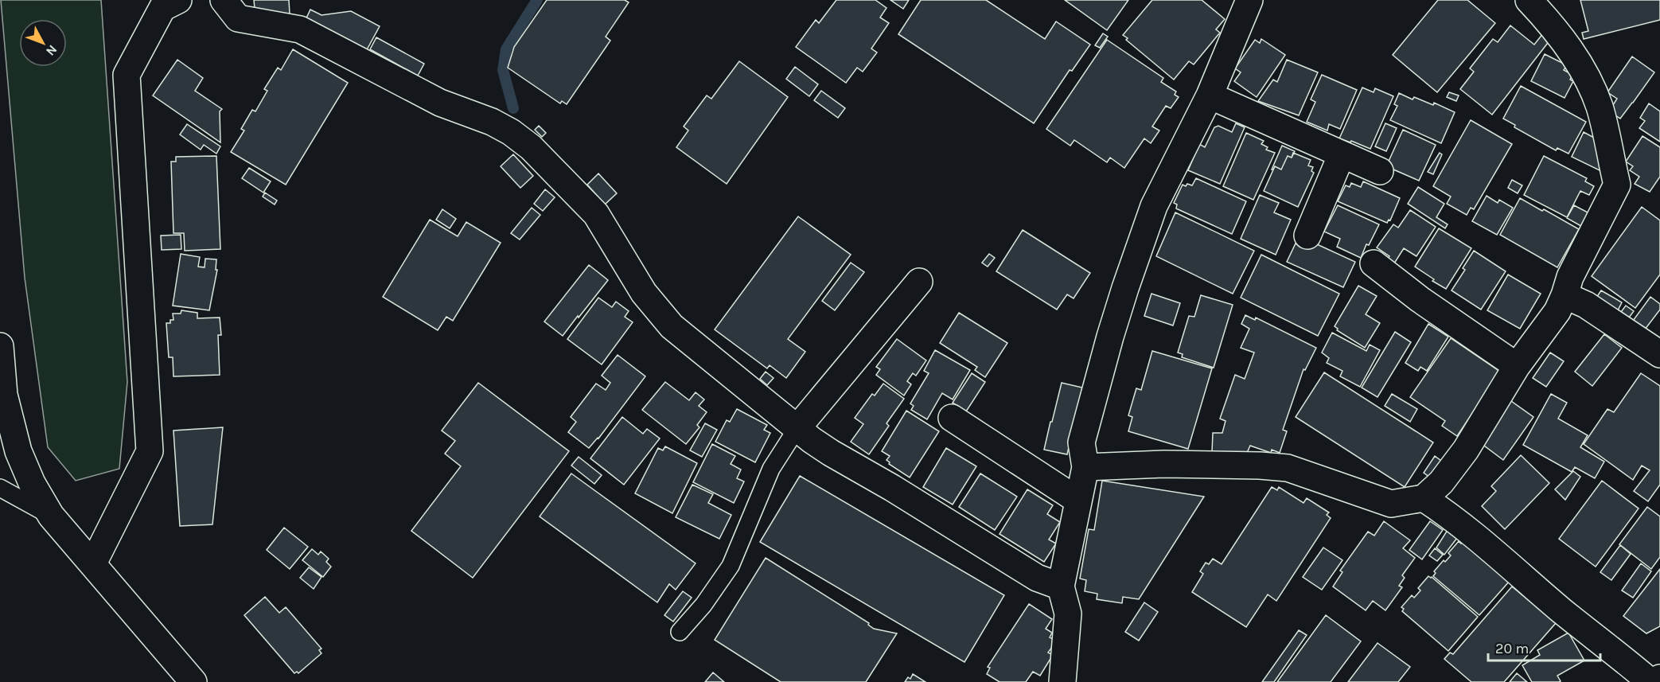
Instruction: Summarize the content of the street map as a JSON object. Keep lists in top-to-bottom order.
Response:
{
  "scale_bar": "20 m",
  "north": "bottom right"
}
